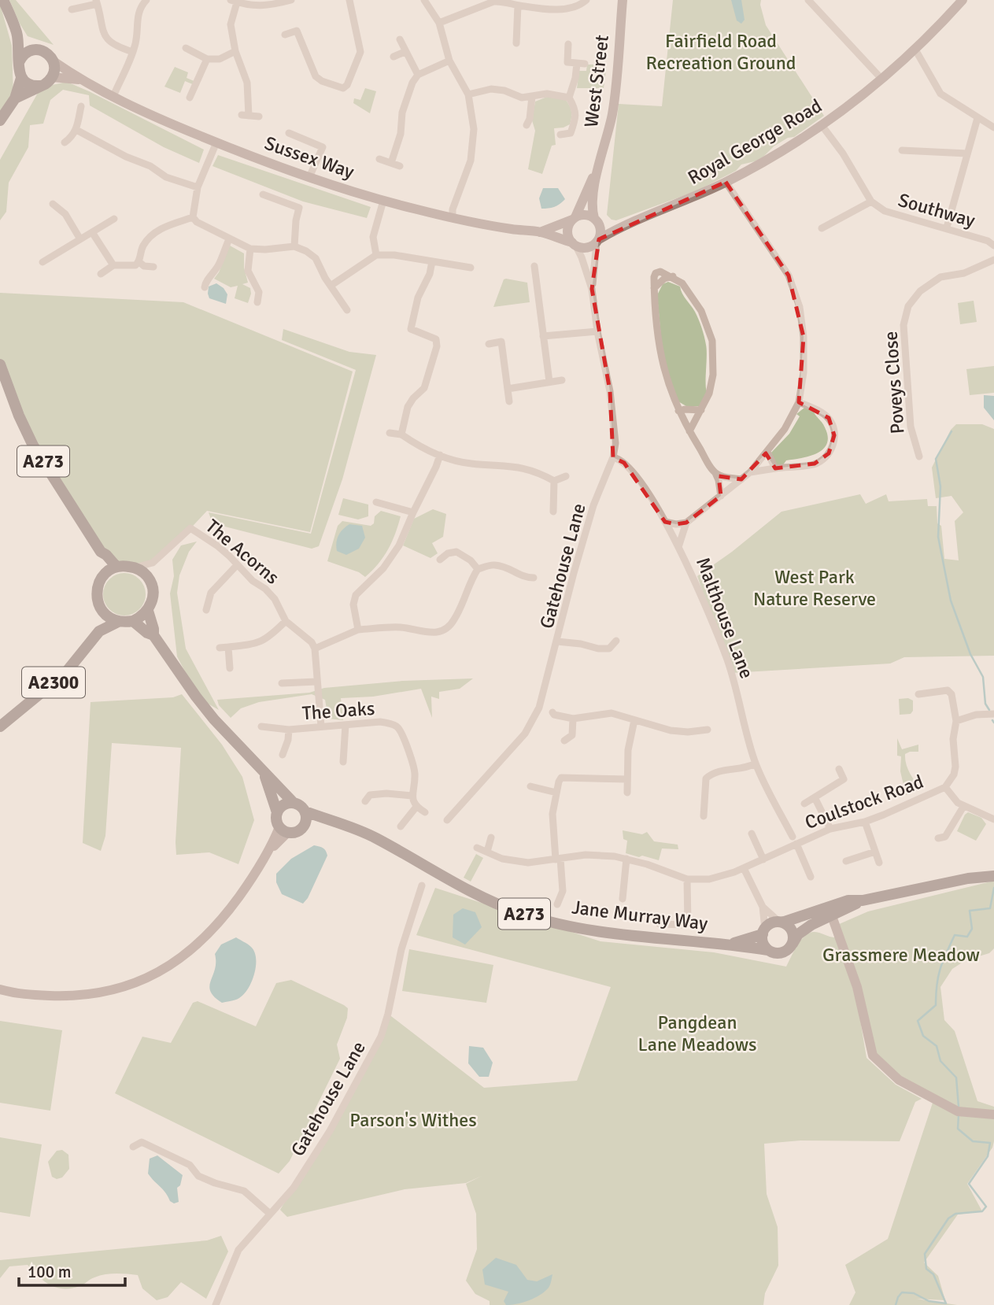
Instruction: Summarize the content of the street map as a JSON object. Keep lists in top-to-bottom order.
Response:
{
  "streets": {
    "main road": ["A273", "A2300", "Jane Murray Way"],
    "street": [
      "West Street",
      "Royal George Road",
      "Sussex Way",
      "Southway",
      "Poveys Close",
      "The Acorns",
      "Gatehouse Lane",
      "Malthouse Lane",
      "The Oaks",
      "Coulstock Road"
    ]
  },
  "crossings": [
    ["West Street", "Royal George Road"],
    ["West Street", "Sussex Way"],
    ["West Street", "Gatehouse Lane"],
    ["Royal George Road", "Sussex Way"],
    ["Royal George Road", "Gatehouse Lane"],
    ["Sussex Way", "Gatehouse Lane"],
    ["A273", "A2300"],
    ["A273", "Jane Murray Way"],
    ["Gatehouse Lane", "Malthouse Lane"]
  ],
  "parks": [
    "Fairfield Road Recreation Ground",
    "West Park Nature Reserve",
    "Grassmere Meadow",
    "Pangdean Lane Meadows",
    "Parson's Withes"
  ],
  "scale_bar": "100 m"
}
